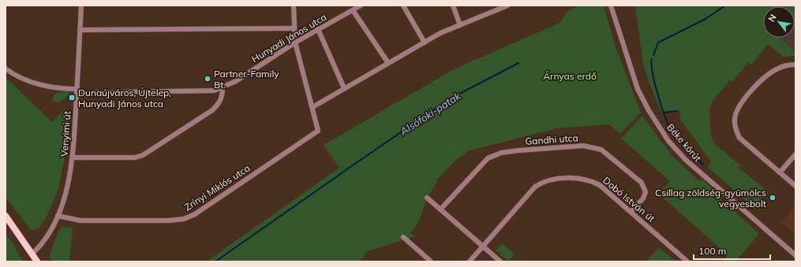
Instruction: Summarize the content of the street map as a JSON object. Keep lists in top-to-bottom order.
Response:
{
  "streets": {
    "street": [
      "Hunyadi János utca",
      "Venyimi út",
      "Gandhi utca",
      "Béke körút",
      "Zrínyi Miklós utca",
      "Dobó István út"
    ]
  },
  "crossings": [
    ["Hunyadi János utca", "Venyimi út"],
    ["Venyimi út", "Zrínyi Miklós utca"],
    ["Gandhi utca", "Dobó István út"]
  ],
  "water": ["Alsófoki-patak"],
  "parks": ["Árnyas erdő"],
  "places": {
    "other": ["Partner-Family Bt.", "Csillag zöldség-gyümölcs vegyesbolt"],
    "transit": ["Dunaújváros, Újtelep, Hunyadi János utca"]
  },
  "scale_bar": "100 m",
  "north": "top left"
}
